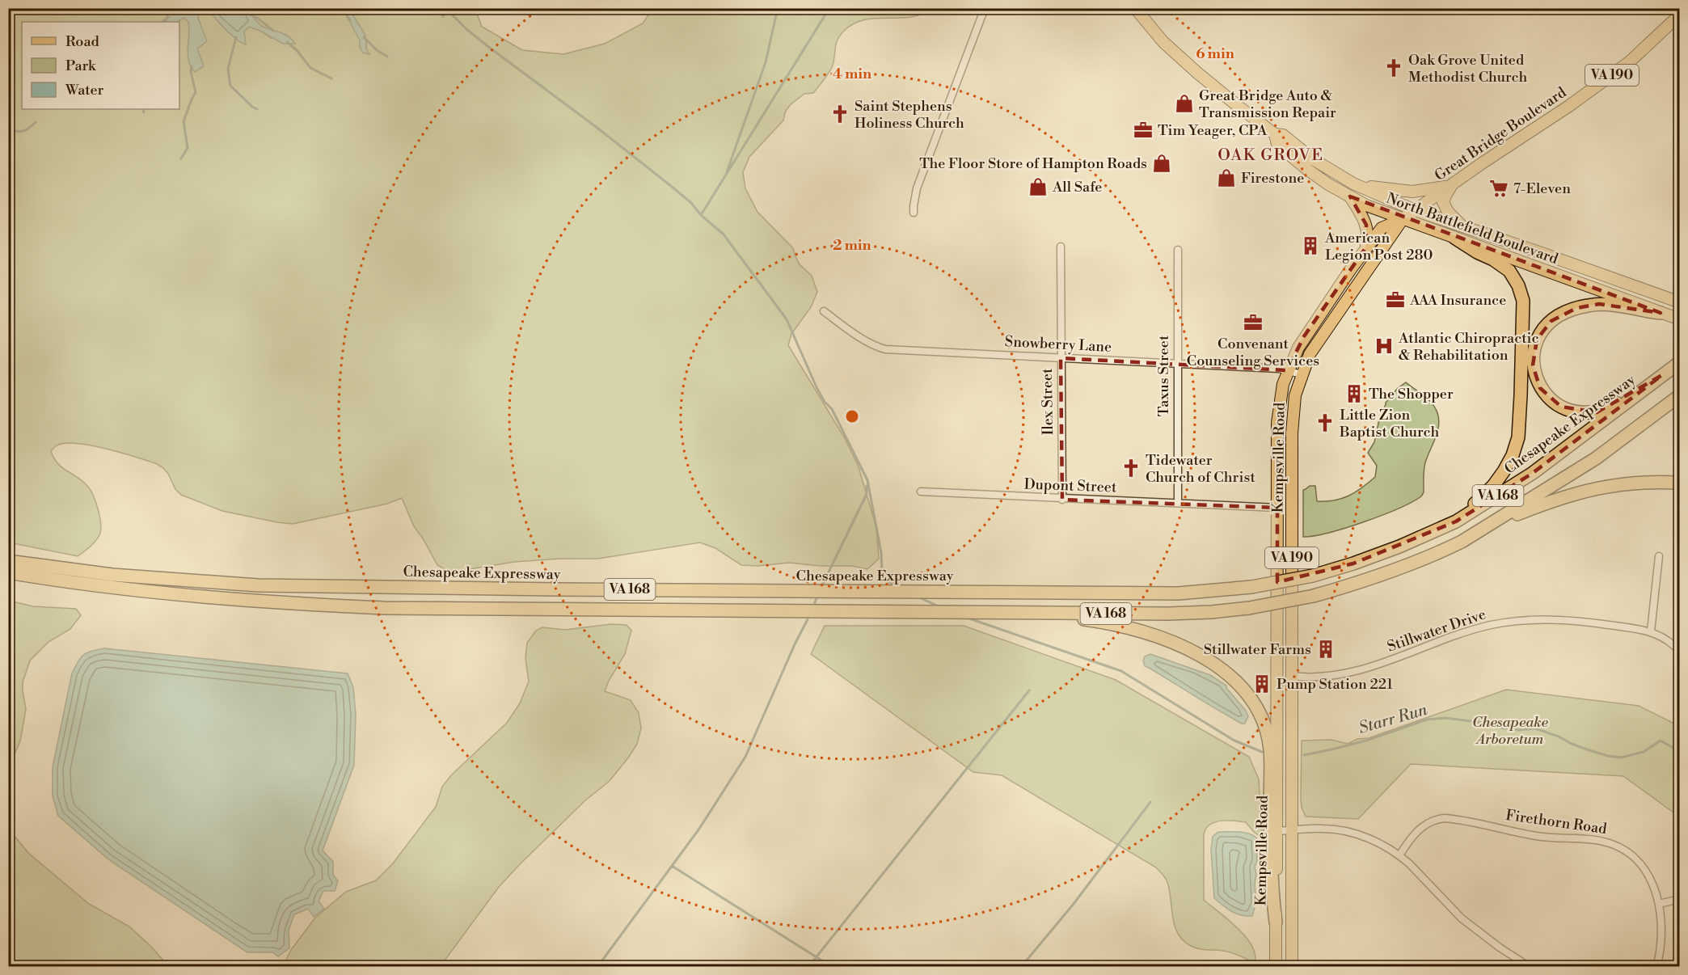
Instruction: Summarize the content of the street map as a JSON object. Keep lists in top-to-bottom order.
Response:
{
  "streets": {
    "highway": ["Chesapeake Expressway", "VA 168"],
    "main road": [
      "VA 190",
      "Great Bridge Boulevard",
      "North Battlefield Boulevard",
      "Kempsville Road"
    ],
    "street": [
      "Snowberry Lane",
      "Taxus Street",
      "Ilex Street",
      "Dupont Street",
      "Stillwater Drive",
      "Firethorn Road"
    ]
  },
  "crossings": [
    ["Great Bridge Boulevard", "North Battlefield Boulevard"],
    ["Great Bridge Boulevard", "Kempsville Road"],
    ["North Battlefield Boulevard", "Kempsville Road"],
    ["Snowberry Lane", "Taxus Street"],
    ["Snowberry Lane", "Ilex Street"],
    ["Snowberry Lane", "Kempsville Road"],
    ["Taxus Street", "Dupont Street"],
    ["Ilex Street", "Dupont Street"],
    ["Kempsville Road", "Dupont Street"],
    ["Kempsville Road", "Stillwater Drive"]
  ],
  "districts": ["OAK GROVE"],
  "water": ["Starr Run"],
  "parks": ["Chesapeake Arboretum"],
  "places": {
    "church": [
      "Oak Grove United Methodist Church",
      "Saint Stephens Holiness Church",
      "Little Zion Baptist Church",
      "Tidewater Church of Christ"
    ],
    "shop": [
      "Great Bridge Auto & Transmission Repair",
      "The Floor Store of Hampton Roads",
      "Firestone",
      "All Safe"
    ],
    "office": ["Tim Yeager, CPA", "AAA Insurance", "Convenant Counseling Services"],
    "supermarket": ["7-Eleven"],
    "building": [
      "American Legion Post 280",
      "The Shopper",
      "Stillwater Farms",
      "Pump Station 221"
    ],
    "hospital": ["Atlantic Chiropractic & Rehabilitation"]
  },
  "legend": ["Road", "Park", "Water"],
  "rings": ["6 min", "4 min", "2 min"]
}
